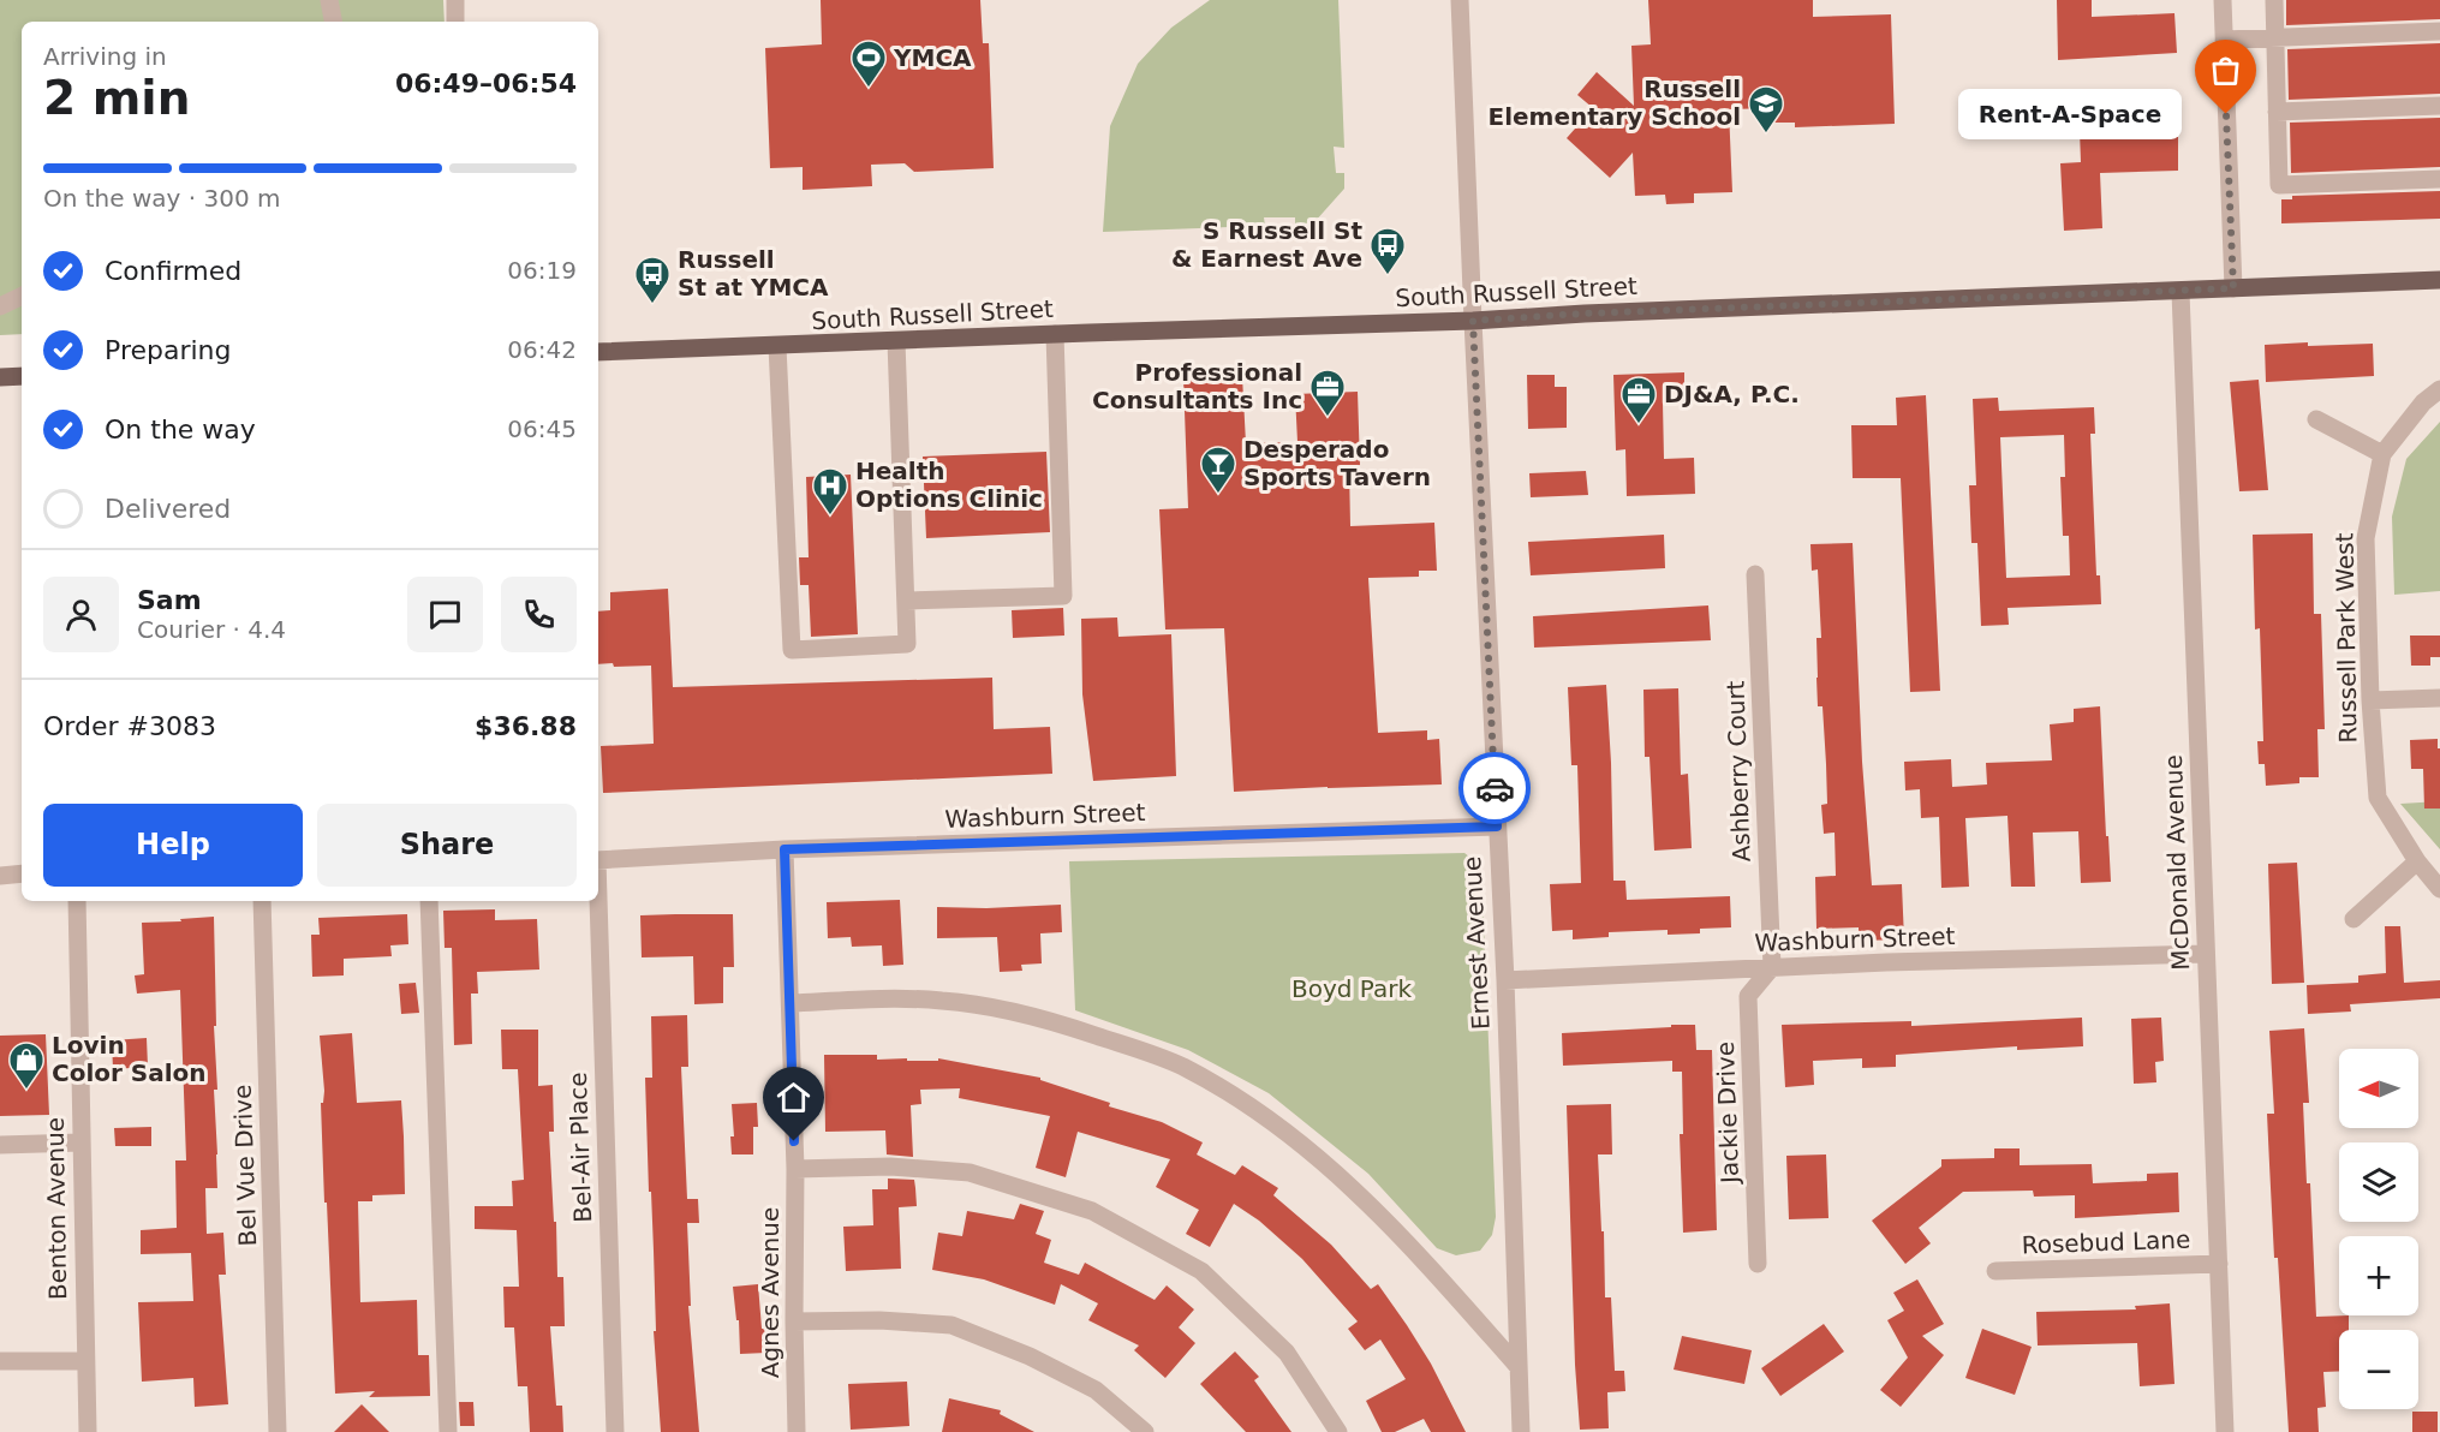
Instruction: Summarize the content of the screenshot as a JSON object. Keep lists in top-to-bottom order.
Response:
{
  "streets": {
    "main road": ["South Russell Street"],
    "street": [
      "Russell Park West",
      "Ashberry Court",
      "Washburn Street",
      "McDonald Avenue",
      "Ernest Avenue",
      "Jackie Drive",
      "Bel-Air Place",
      "Bel Vue Drive",
      "Benton Avenue",
      "Rosebud Lane",
      "Agnes Avenue"
    ]
  },
  "crossings": [
    ["South Russell Street", "McDonald Avenue"],
    ["South Russell Street", "Ernest Avenue"],
    ["Ashberry Court", "Washburn Street"],
    ["Ashberry Court", "Jackie Drive"],
    ["Washburn Street", "McDonald Avenue"],
    ["Washburn Street", "Ernest Avenue"],
    ["Washburn Street", "Jackie Drive"],
    ["Washburn Street", "Agnes Avenue"],
    ["McDonald Avenue", "Rosebud Lane"]
  ],
  "parks": ["Boyd Park"],
  "places": {
    "sports": ["YMCA"],
    "other": ["Rent-A-Space"],
    "school or university": ["Russell Elementary School"],
    "bus stop": ["S Russell St & Earnest Ave", "Russell St at YMCA"],
    "office": ["Professional Consultants Inc", "DJ&A, P.C."],
    "bar": ["Desperado Sports Tavern"],
    "hospital": ["Health Options Clinic"],
    "shop": ["Lovin Color Salon"]
  },
  "north": "left",
  "page": {
    "heading": ["2 min", "Arriving in", "06:49–06:54"],
    "panel": [
      "Sam",
      "Courier · 4.4",
      "Order #3083",
      "$36.88"
    ],
    "bubble": "Rent-A-Space",
    "bar": "On the way · 300 m",
    "list": [
      ["Confirmed", "06:19"],
      ["Preparing", "06:42"],
      ["On the way", "06:45"],
      "Delivered"
    ],
    "buttons": ["Help", "Share"],
    "map_buttons": ["+", "−"]
  }
}
